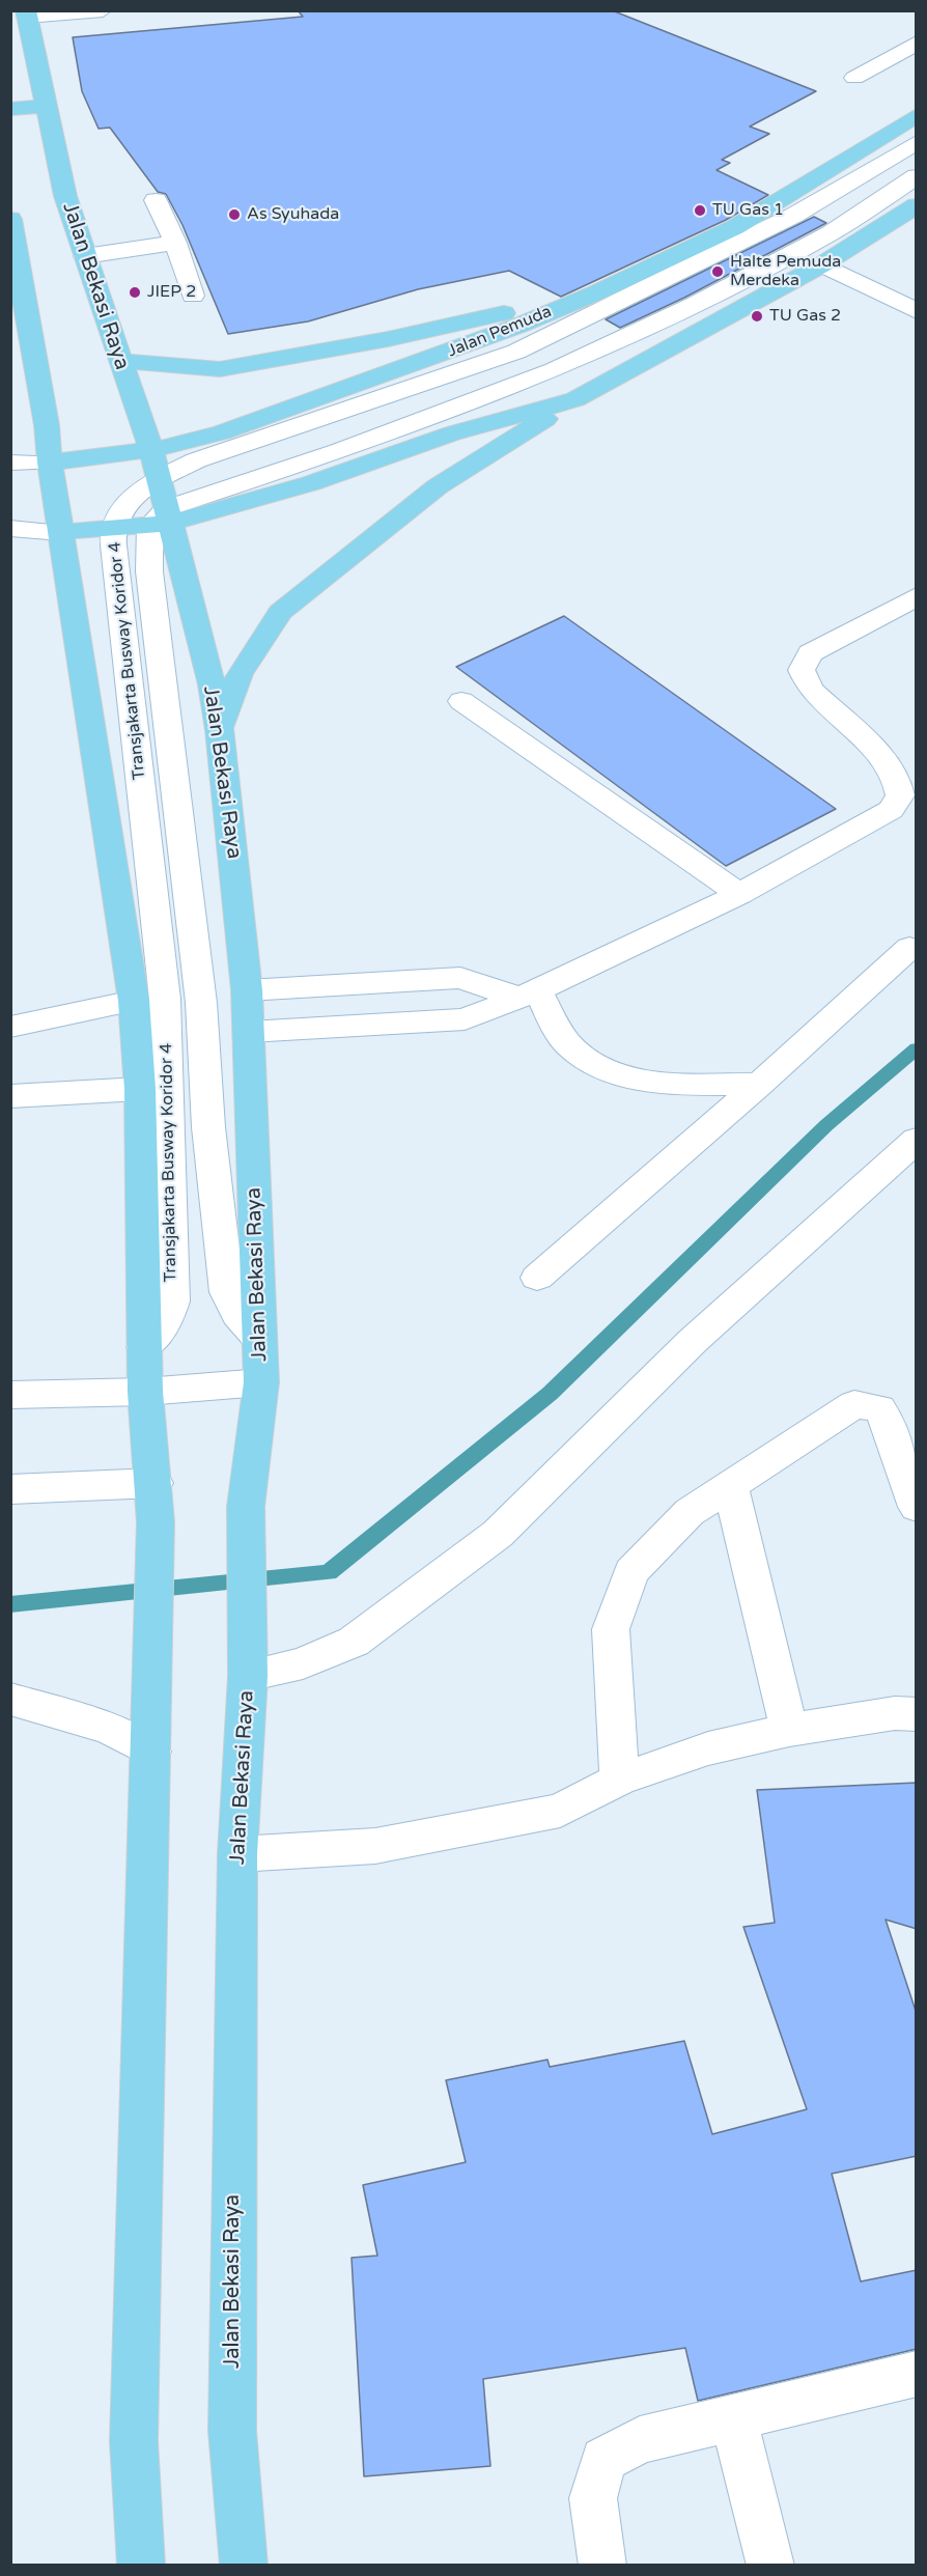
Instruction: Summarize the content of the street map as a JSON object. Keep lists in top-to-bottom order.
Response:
{
  "streets": {
    "main road": ["Jalan Bekasi Raya", "Jalan Pemuda"],
    "street": ["Transjakarta Busway Koridor 4"]
  },
  "crossings": [
    ["Jalan Bekasi Raya", "Jalan Pemuda"],
    ["Jalan Bekasi Raya", "Transjakarta Busway Koridor 4"]
  ],
  "places": [
    "TU Gas 1",
    "As Syuhada",
    "Halte Pemuda Merdeka",
    "JIEP 2",
    "TU Gas 2"
  ]
}
